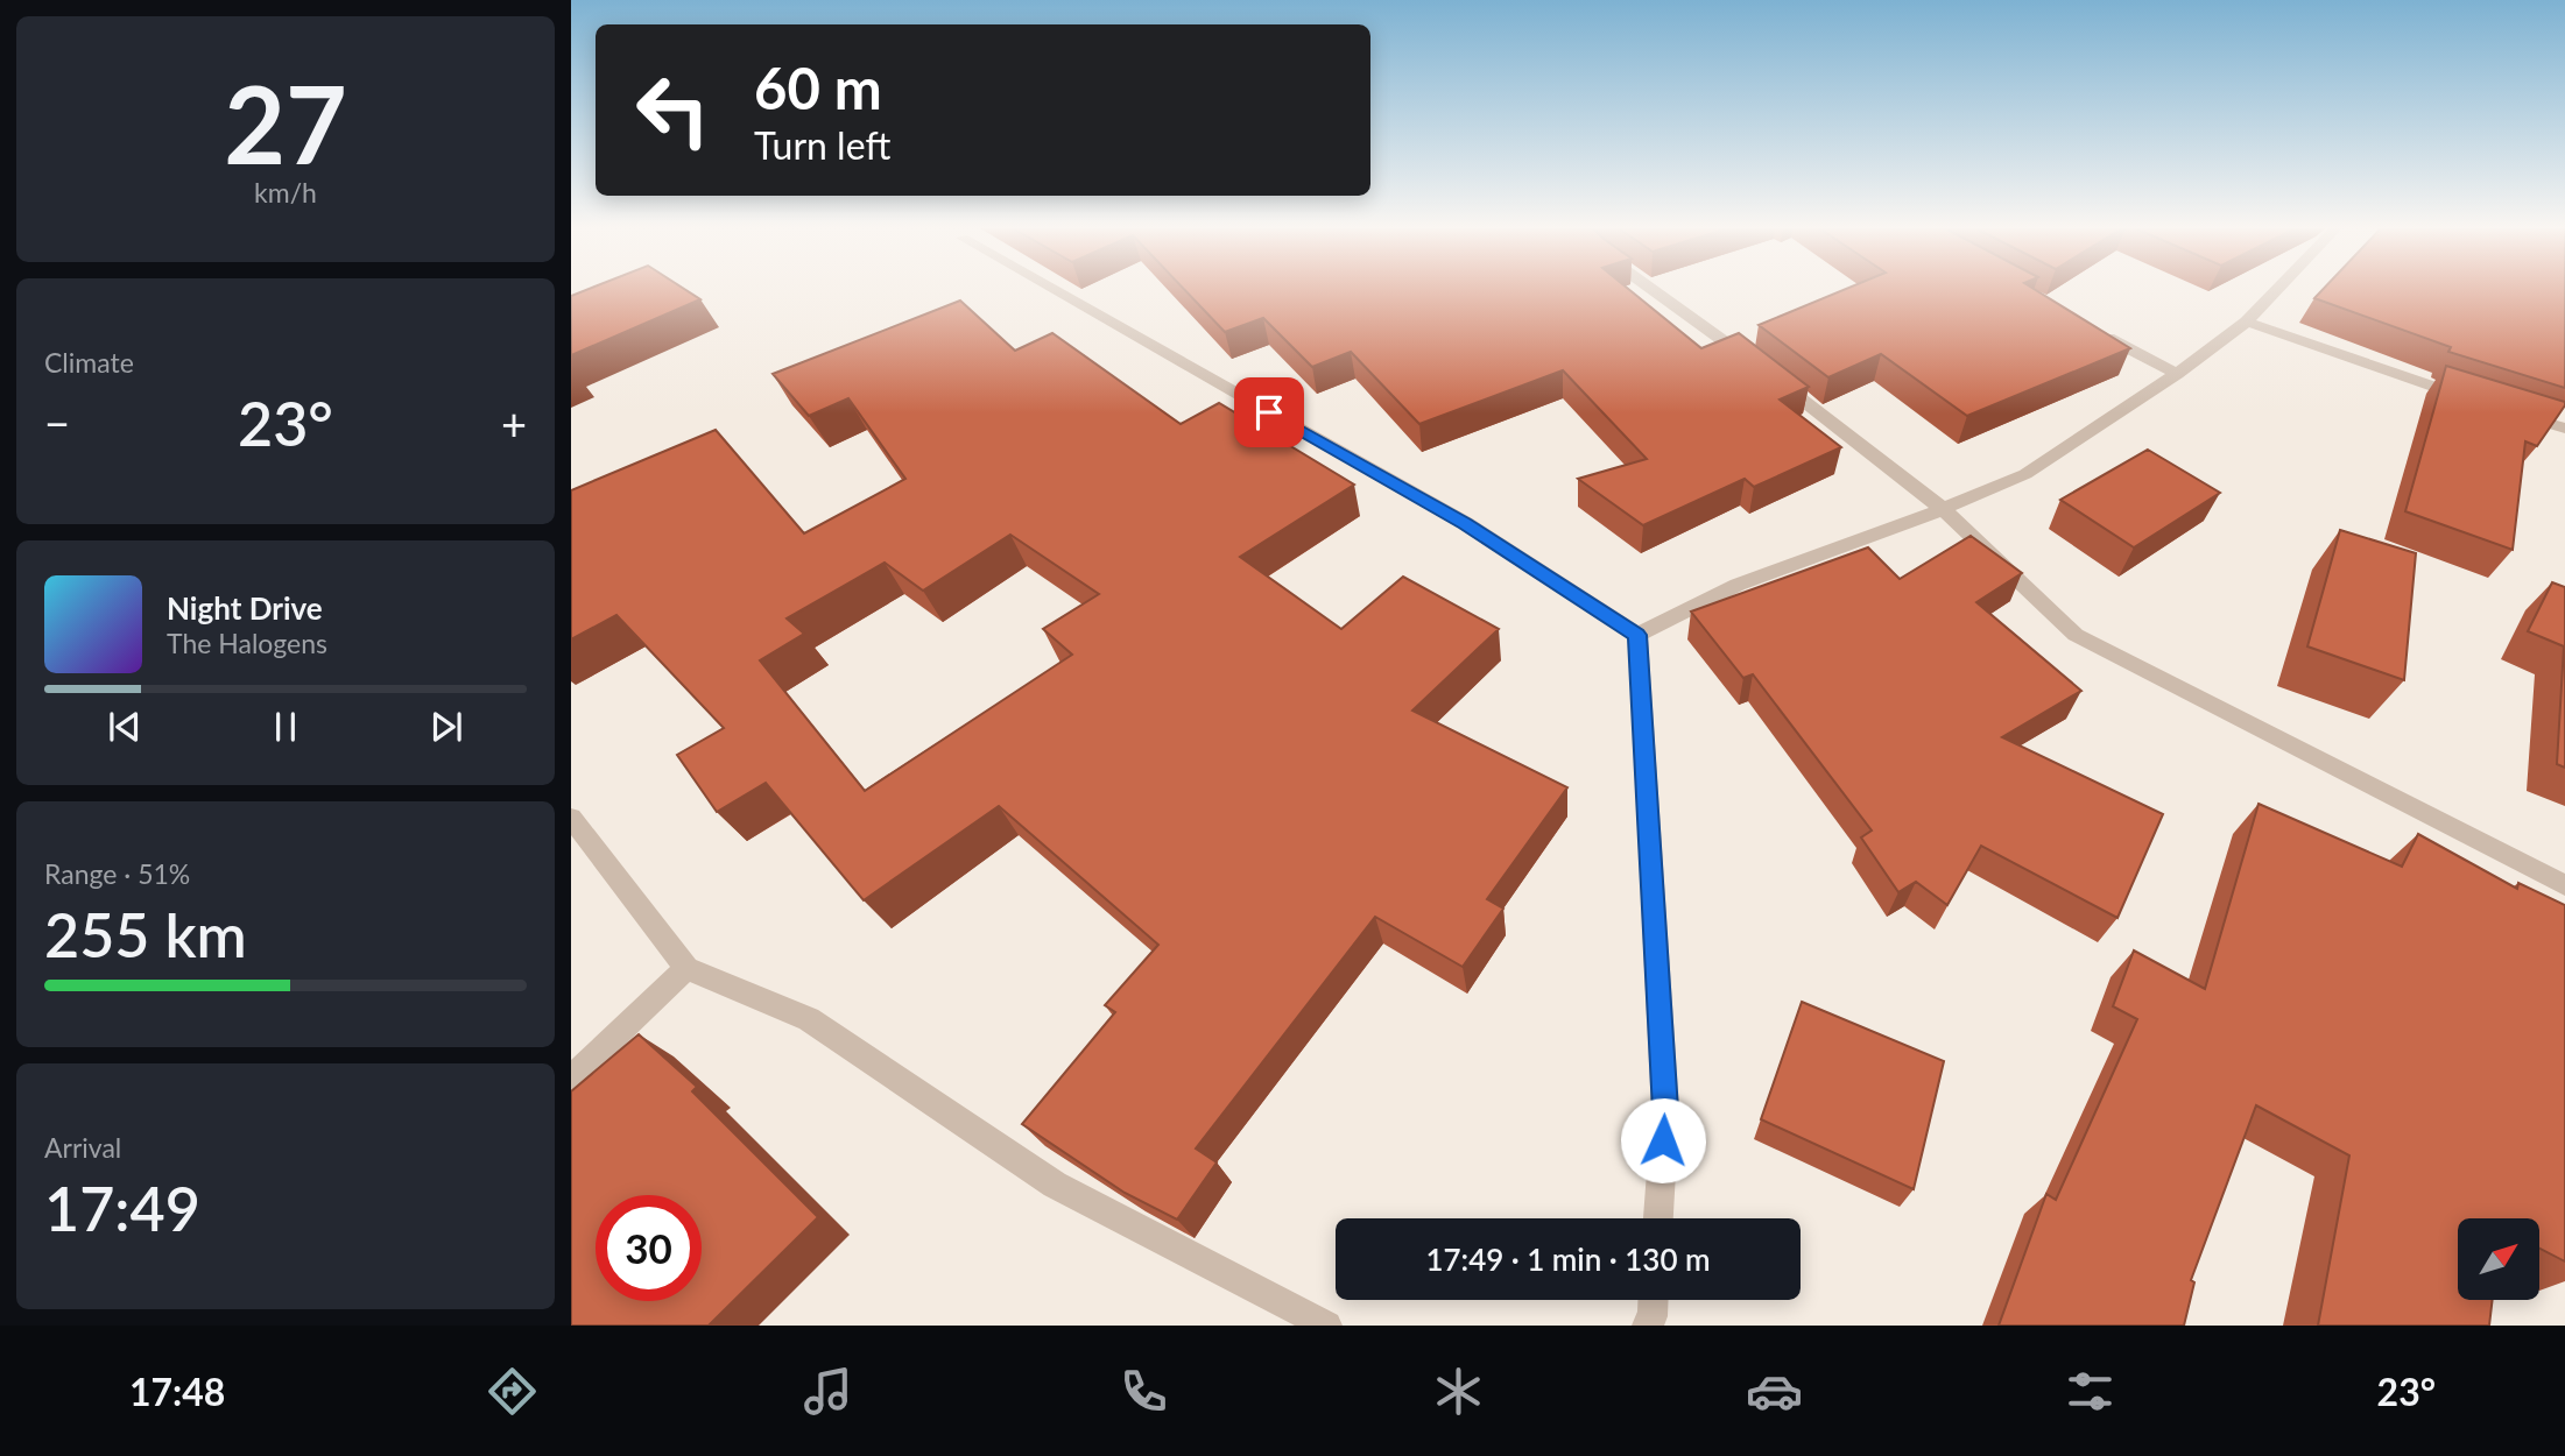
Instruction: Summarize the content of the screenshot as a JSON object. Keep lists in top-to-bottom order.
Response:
{
  "north": "top right",
  "page": {
    "tile": [
      ["27", "km/h"],
      "Climate",
      ["Range · 51%", "255 km"],
      ["Arrival", "17:49"]
    ],
    "turn": ["60 m", "Turn left"],
    "heat": ["−", "23°", "+"],
    "song": ["Night Drive", "The Halogens"],
    "limit": "30",
    "trip": "17:49 · 1 min · 130 m",
    "tabs": ["17:48", "23°"]
  }
}
